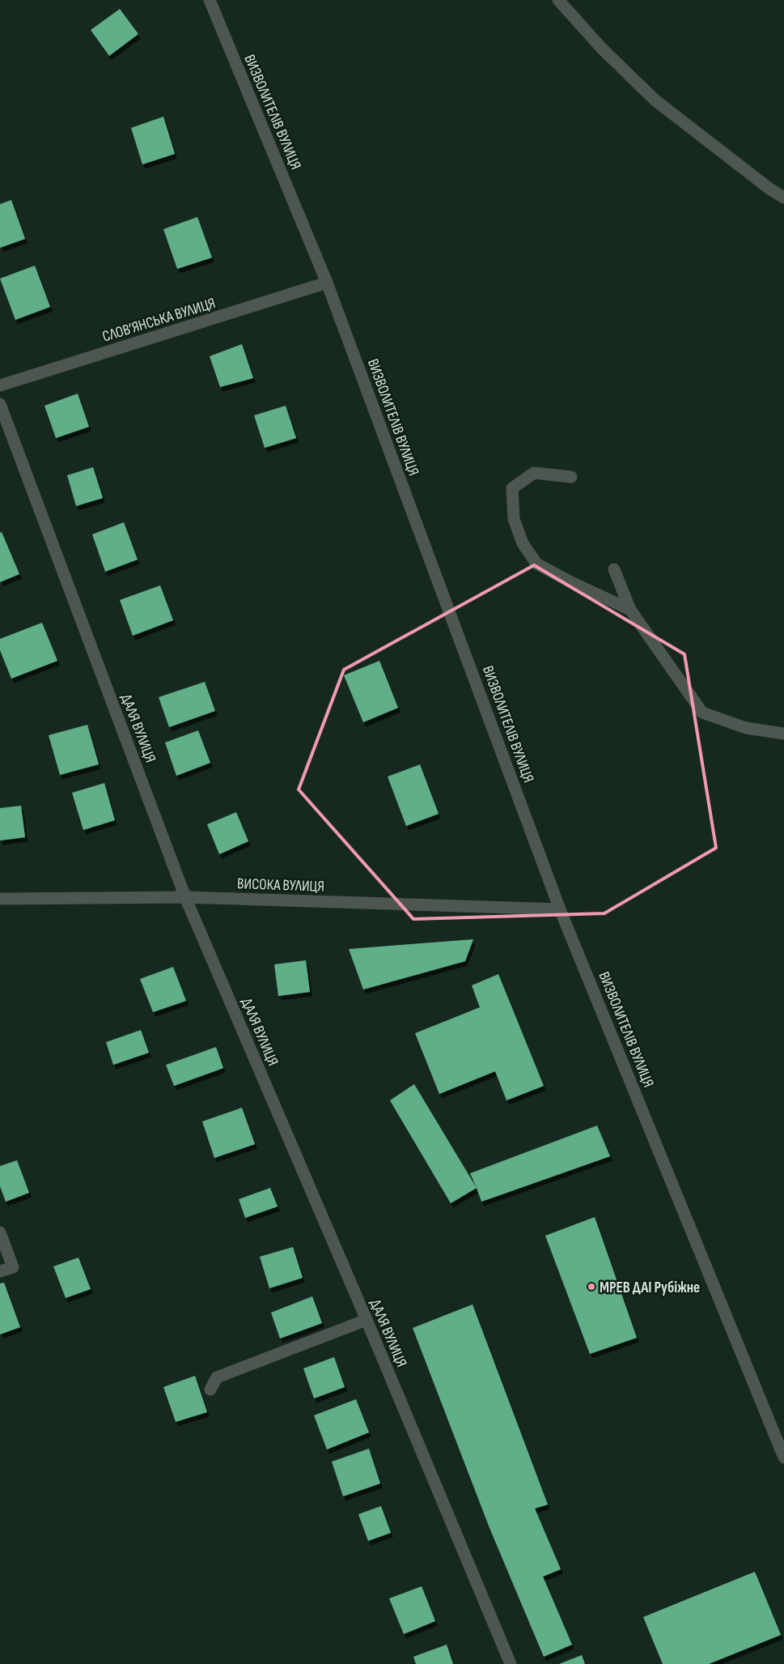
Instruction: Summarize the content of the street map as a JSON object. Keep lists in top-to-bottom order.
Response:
{
  "streets": {
    "street": [
      "ВИЗВОЛИТЕЛІВ ВУЛИЦЯ",
      "СЛОВ’ЯНСЬКА ВУЛИЦЯ",
      "ДАЛЯ ВУЛИЦЯ",
      "ВИСОКА ВУЛИЦЯ"
    ]
  },
  "crossings": [
    ["ВИЗВОЛИТЕЛІВ ВУЛИЦЯ", "СЛОВ’ЯНСЬКА ВУЛИЦЯ"],
    ["ВИЗВОЛИТЕЛІВ ВУЛИЦЯ", "ВИСОКА ВУЛИЦЯ"],
    ["ДАЛЯ ВУЛИЦЯ", "ВИСОКА ВУЛИЦЯ"]
  ],
  "places": ["МРЕВ ДАІ Рубіжне"]
}
